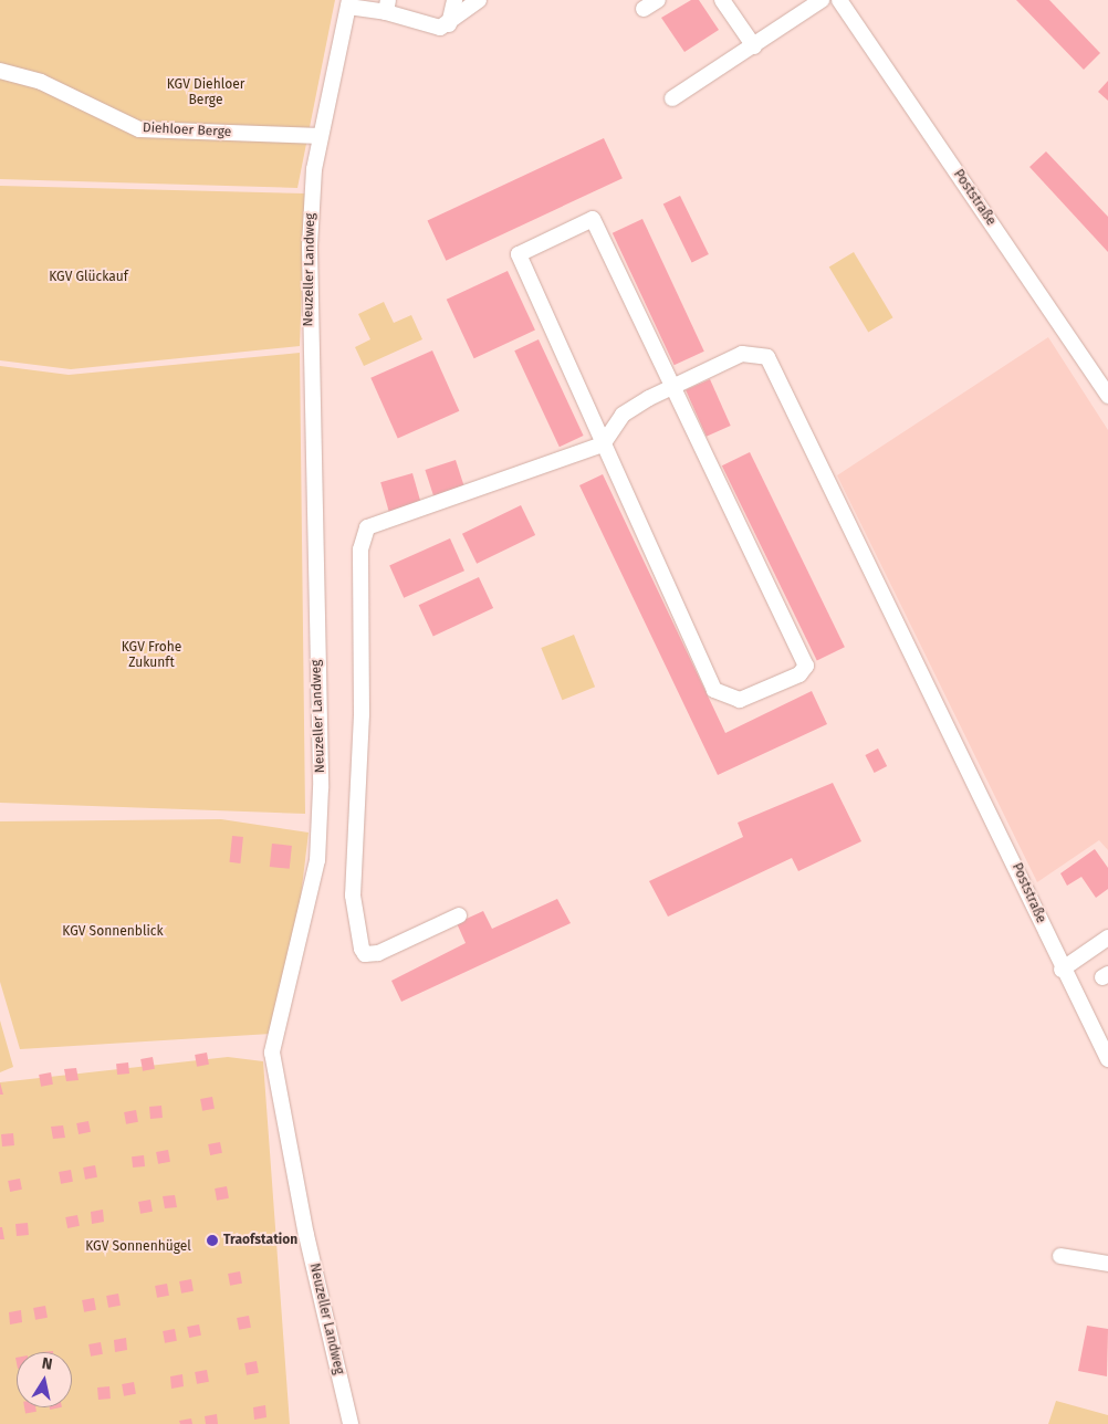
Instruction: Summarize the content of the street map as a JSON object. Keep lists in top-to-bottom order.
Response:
{
  "streets": {
    "street": ["Diehloer Berge", "Poststraße", "Neuzeller Landweg"]
  },
  "crossings": [
    ["Diehloer Berge", "Neuzeller Landweg"]
  ],
  "parks": [
    "KGV Diehloer Berge",
    "KGV Glückauf",
    "KGV Frohe Zukunft",
    "KGV Sonnenblick",
    "KGV Sonnenhügel"
  ],
  "places": ["Traofstation"],
  "north": "top"
}
